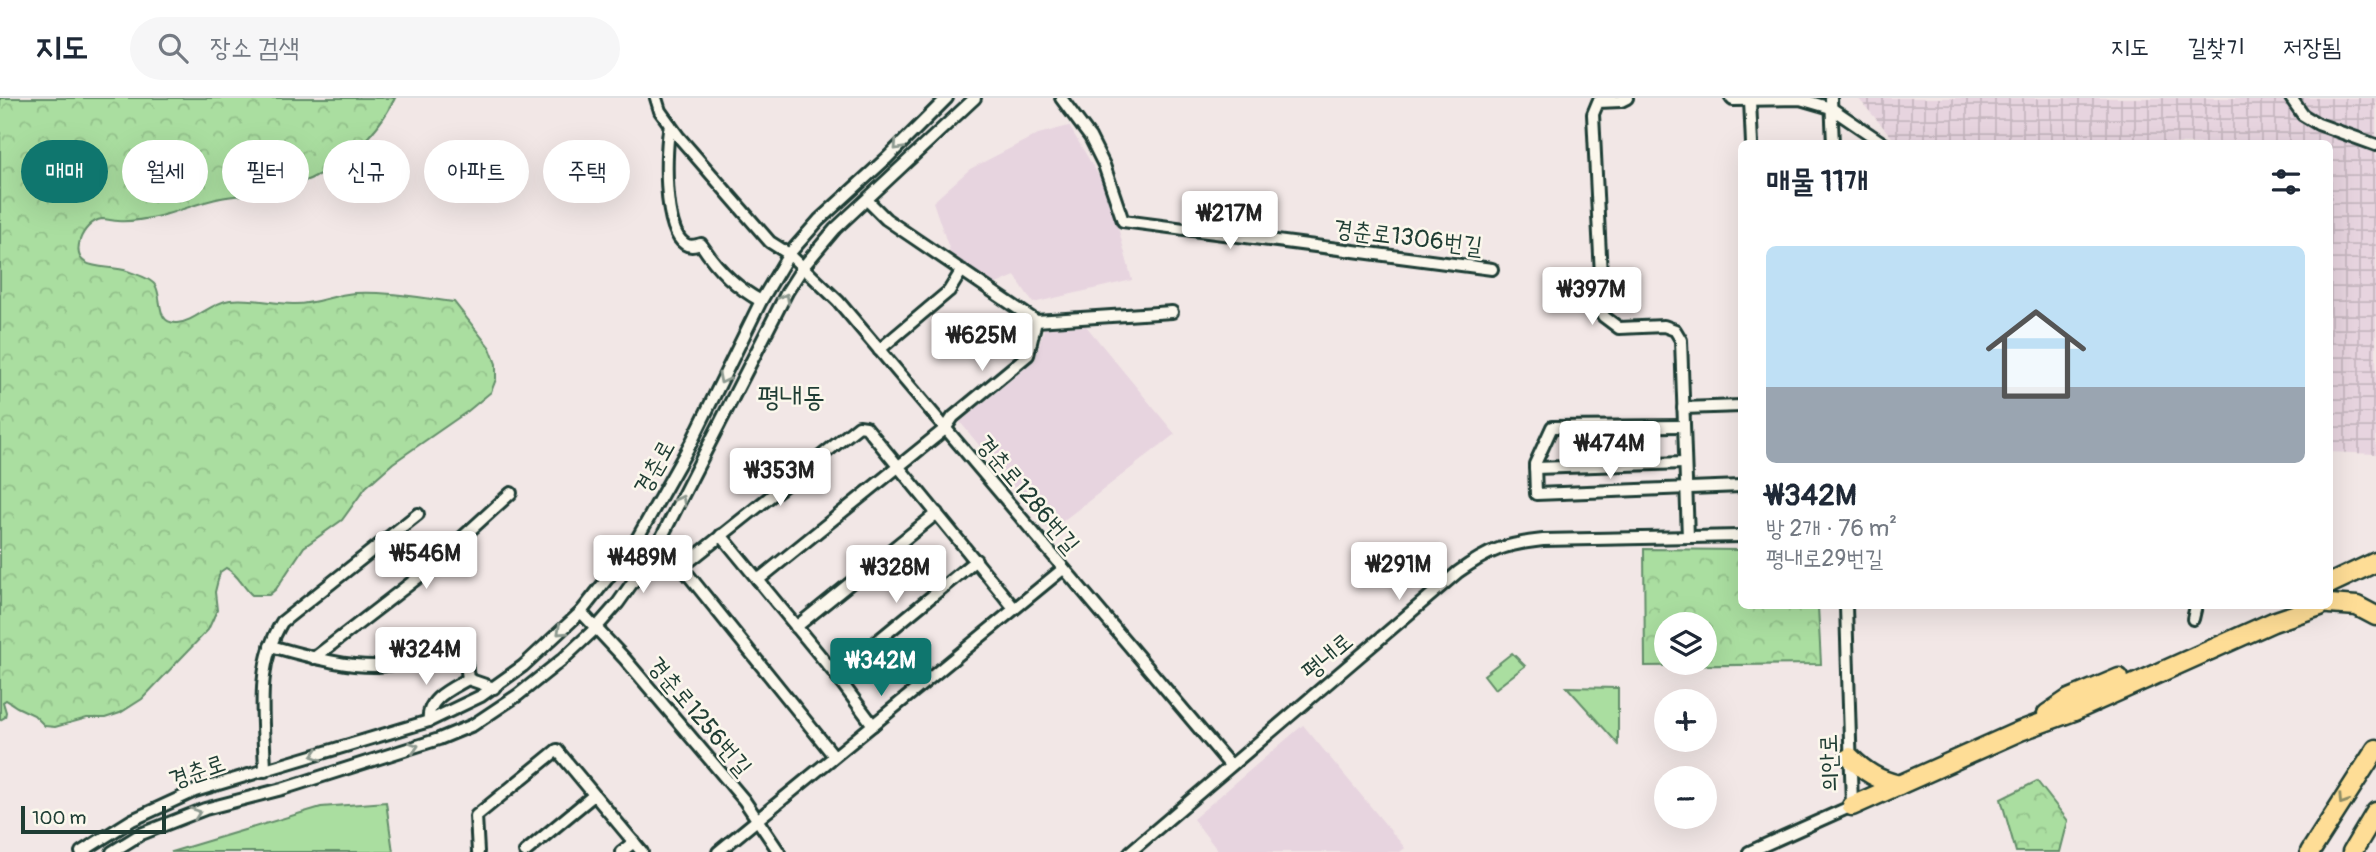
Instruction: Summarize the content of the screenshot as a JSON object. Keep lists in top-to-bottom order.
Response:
{
  "streets": {
    "street": [
      "경춘로1306번길",
      "경춘로",
      "경춘로1286번길",
      "평내로",
      "경춘로1256번길",
      "의안로"
    ]
  },
  "crossings": [
    ["경춘로", "경춘로1286번길"],
    ["경춘로", "경춘로1256번길"],
    ["경춘로1286번길", "평내로"]
  ],
  "districts": ["평내동"],
  "scale_bar": "100 m",
  "page": {
    "header": "지도",
    "search": "장소 검색",
    "nav": ["지도", "길찾기", "저장됨"],
    "chip": [
      "매매",
      "월세",
      "필터",
      "신규",
      "아파트",
      "주택"
    ],
    "heading": "매물 11개",
    "price": [
      "₩217M",
      "₩397M",
      "₩625M",
      "₩474M",
      "₩353M",
      "₩546M",
      "₩489M",
      "₩291M",
      "₩328M",
      "₩324M",
      "₩342M"
    ],
    "list": [
      {
        "name": "₩342M",
        "note": "방 2개 · 76 m² · 평내로29번길"
      }
    ],
    "map_buttons": ["+", "−"],
    "scale": "100 m"
  }
}
